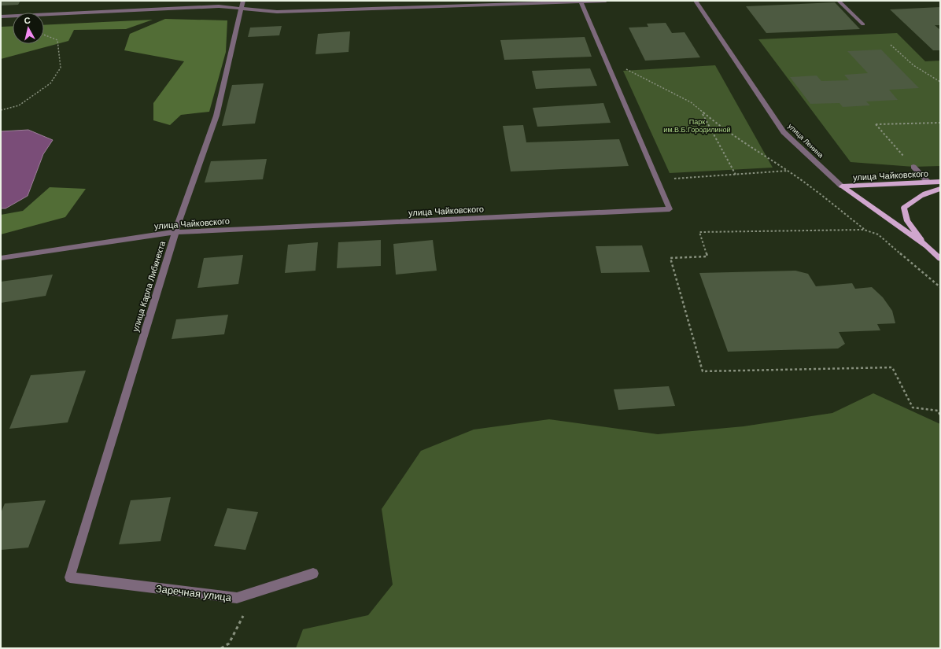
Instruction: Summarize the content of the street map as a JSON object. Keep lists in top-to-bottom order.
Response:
{
  "streets": {
    "main road": ["улица Ленина", "улица Чайковского"],
    "street": ["улица Карла Либкнехта", "Заречная улица"]
  },
  "crossings": [
    ["улица Ленина", "улица Чайковского"],
    ["улица Чайковского", "улица Карла Либкнехта"],
    ["улица Карла Либкнехта", "Заречная улица"]
  ],
  "parks": ["Парк им.В.Б.Городилиной"],
  "north": "top"
}
